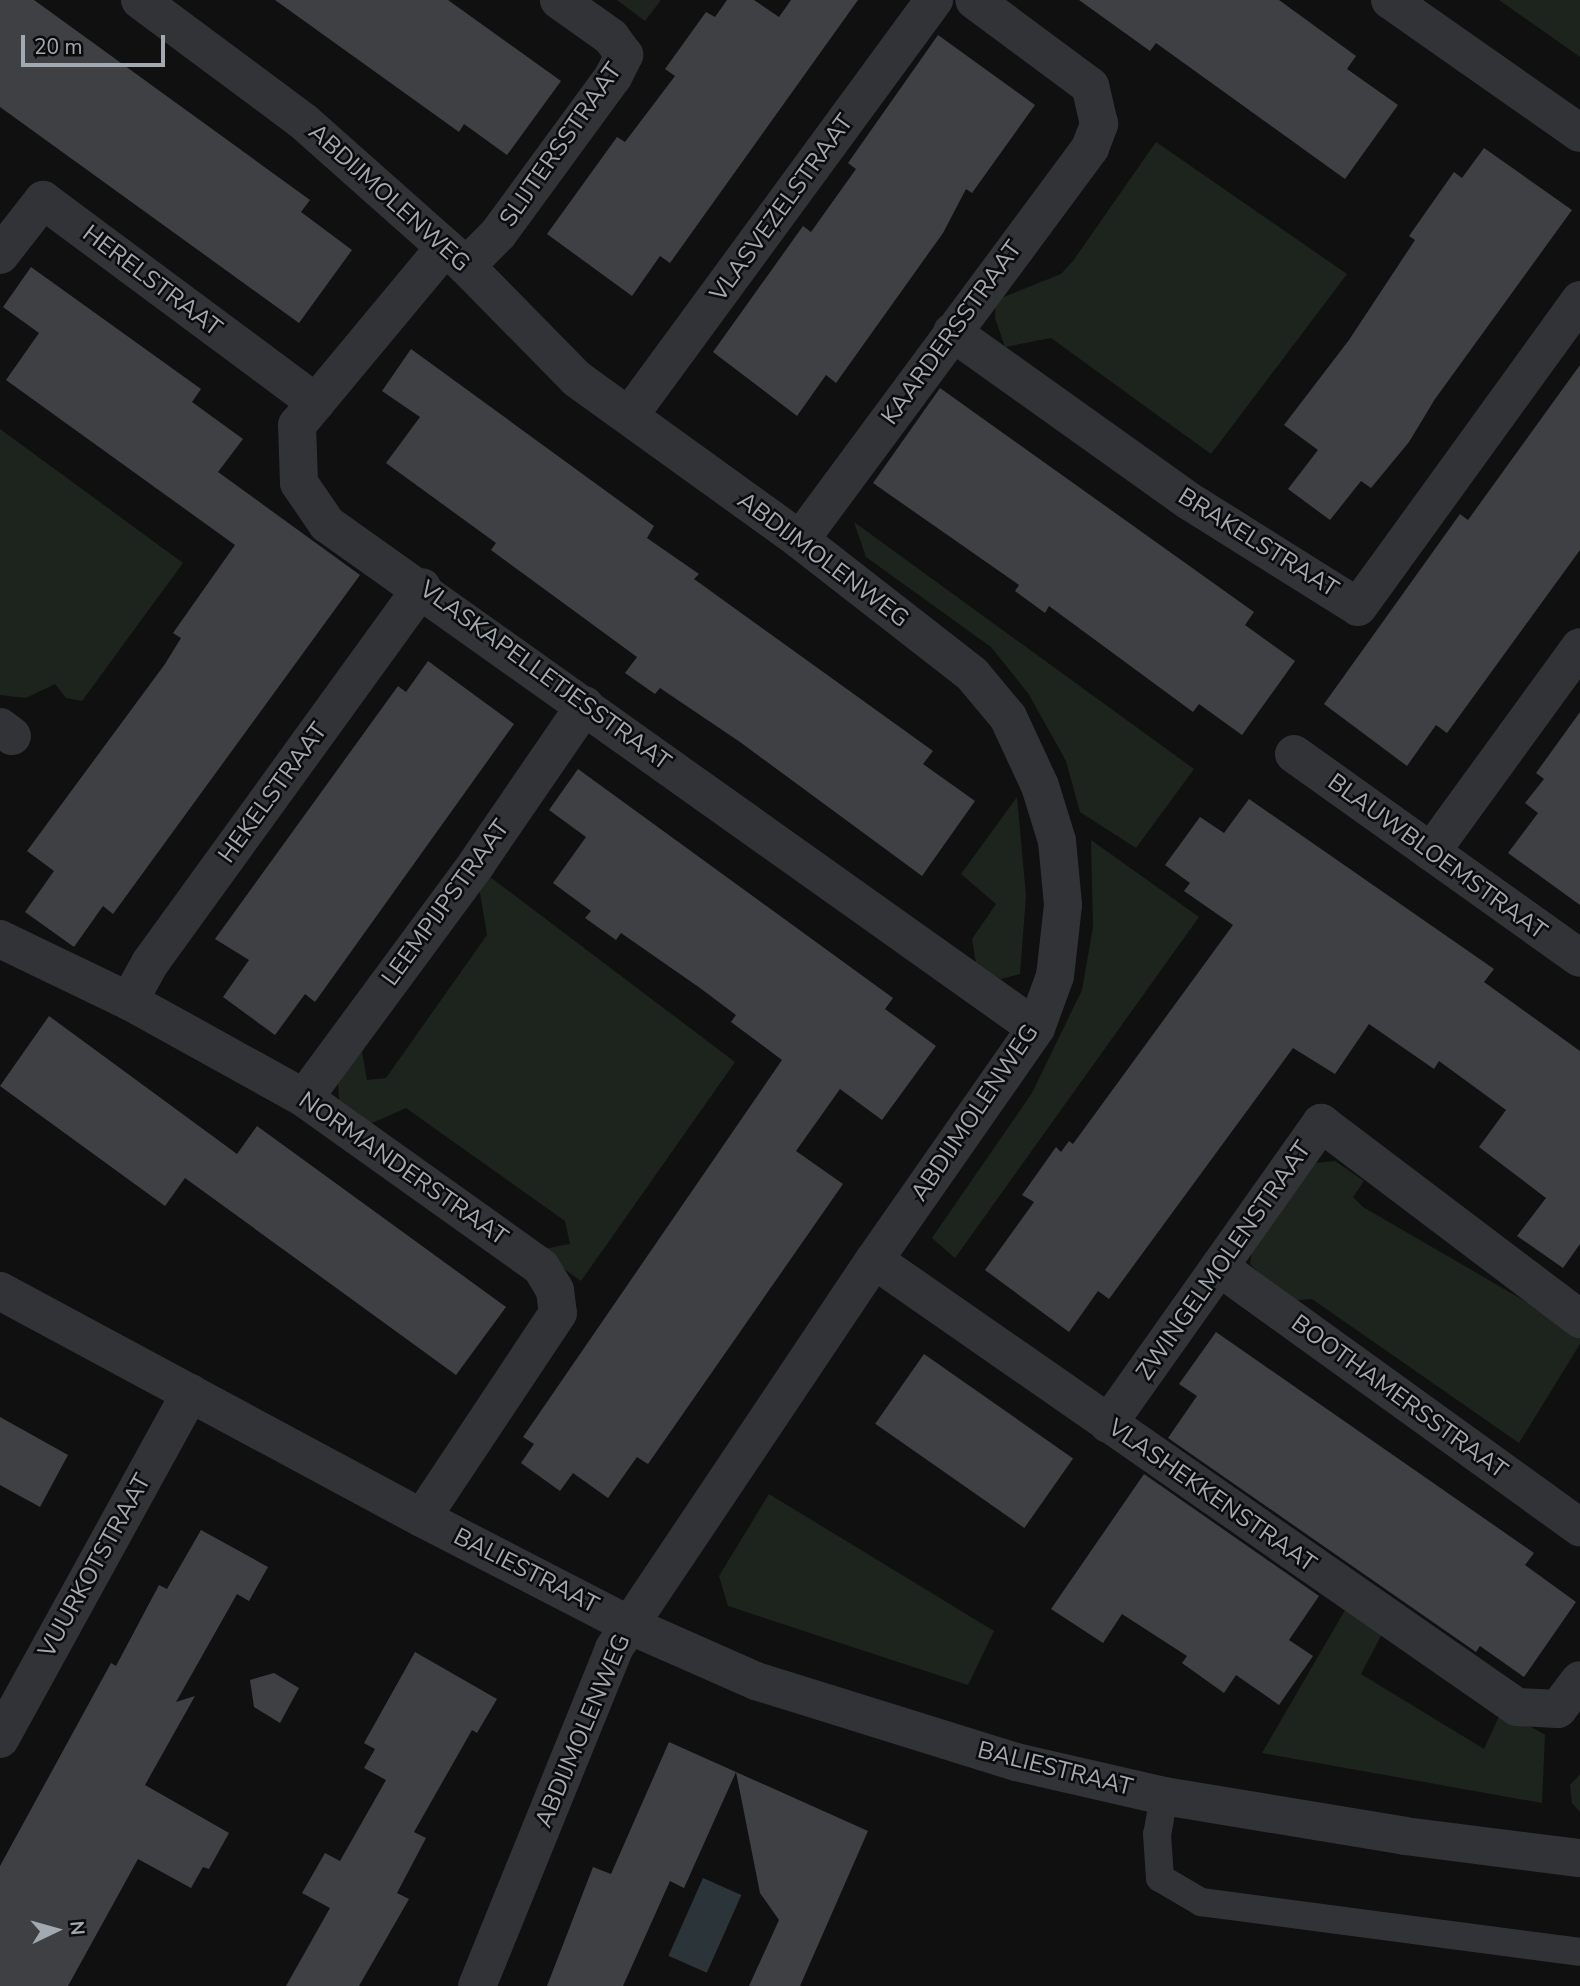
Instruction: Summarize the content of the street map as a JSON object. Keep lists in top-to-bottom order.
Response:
{
  "streets": {
    "street": [
      "SLIJTERSSTRAAT",
      "ABDIJMOLENWEG",
      "VLASVEZELSTRAAT",
      "HERELSTRAAT",
      "KAARDERSSTRAAT",
      "BRAKELSTRAAT",
      "VLASKAPELLETJESSTRAAT",
      "HEKELSTRAAT",
      "BLAUWBLOEMSTRAAT",
      "LEEMPIJPSTRAAT",
      "NORMANDERSTRAAT",
      "ZWINGELMOLENSTRAAT",
      "BOOTHAMERSSTRAAT",
      "VLASHEKKENSTRAAT",
      "VUURKOTSTRAAT",
      "BALIESTRAAT"
    ]
  },
  "crossings": [
    ["SLIJTERSSTRAAT", "ABDIJMOLENWEG"],
    ["SLIJTERSSTRAAT", "VLASKAPELLETJESSTRAAT"],
    ["ABDIJMOLENWEG", "VLASVEZELSTRAAT"],
    ["ABDIJMOLENWEG", "KAARDERSSTRAAT"],
    ["ABDIJMOLENWEG", "VLASKAPELLETJESSTRAAT"],
    ["ABDIJMOLENWEG", "VLASHEKKENSTRAAT"],
    ["ABDIJMOLENWEG", "BALIESTRAAT"],
    ["HERELSTRAAT", "VLASKAPELLETJESSTRAAT"],
    ["KAARDERSSTRAAT", "BRAKELSTRAAT"],
    ["VLASKAPELLETJESSTRAAT", "HEKELSTRAAT"],
    ["VLASKAPELLETJESSTRAAT", "LEEMPIJPSTRAAT"],
    ["HEKELSTRAAT", "NORMANDERSTRAAT"],
    ["LEEMPIJPSTRAAT", "NORMANDERSTRAAT"],
    ["NORMANDERSTRAAT", "BALIESTRAAT"],
    ["ZWINGELMOLENSTRAAT", "BOOTHAMERSSTRAAT"],
    ["ZWINGELMOLENSTRAAT", "VLASHEKKENSTRAAT"],
    ["VUURKOTSTRAAT", "BALIESTRAAT"]
  ],
  "scale_bar": "20 m",
  "north": "right"
}
